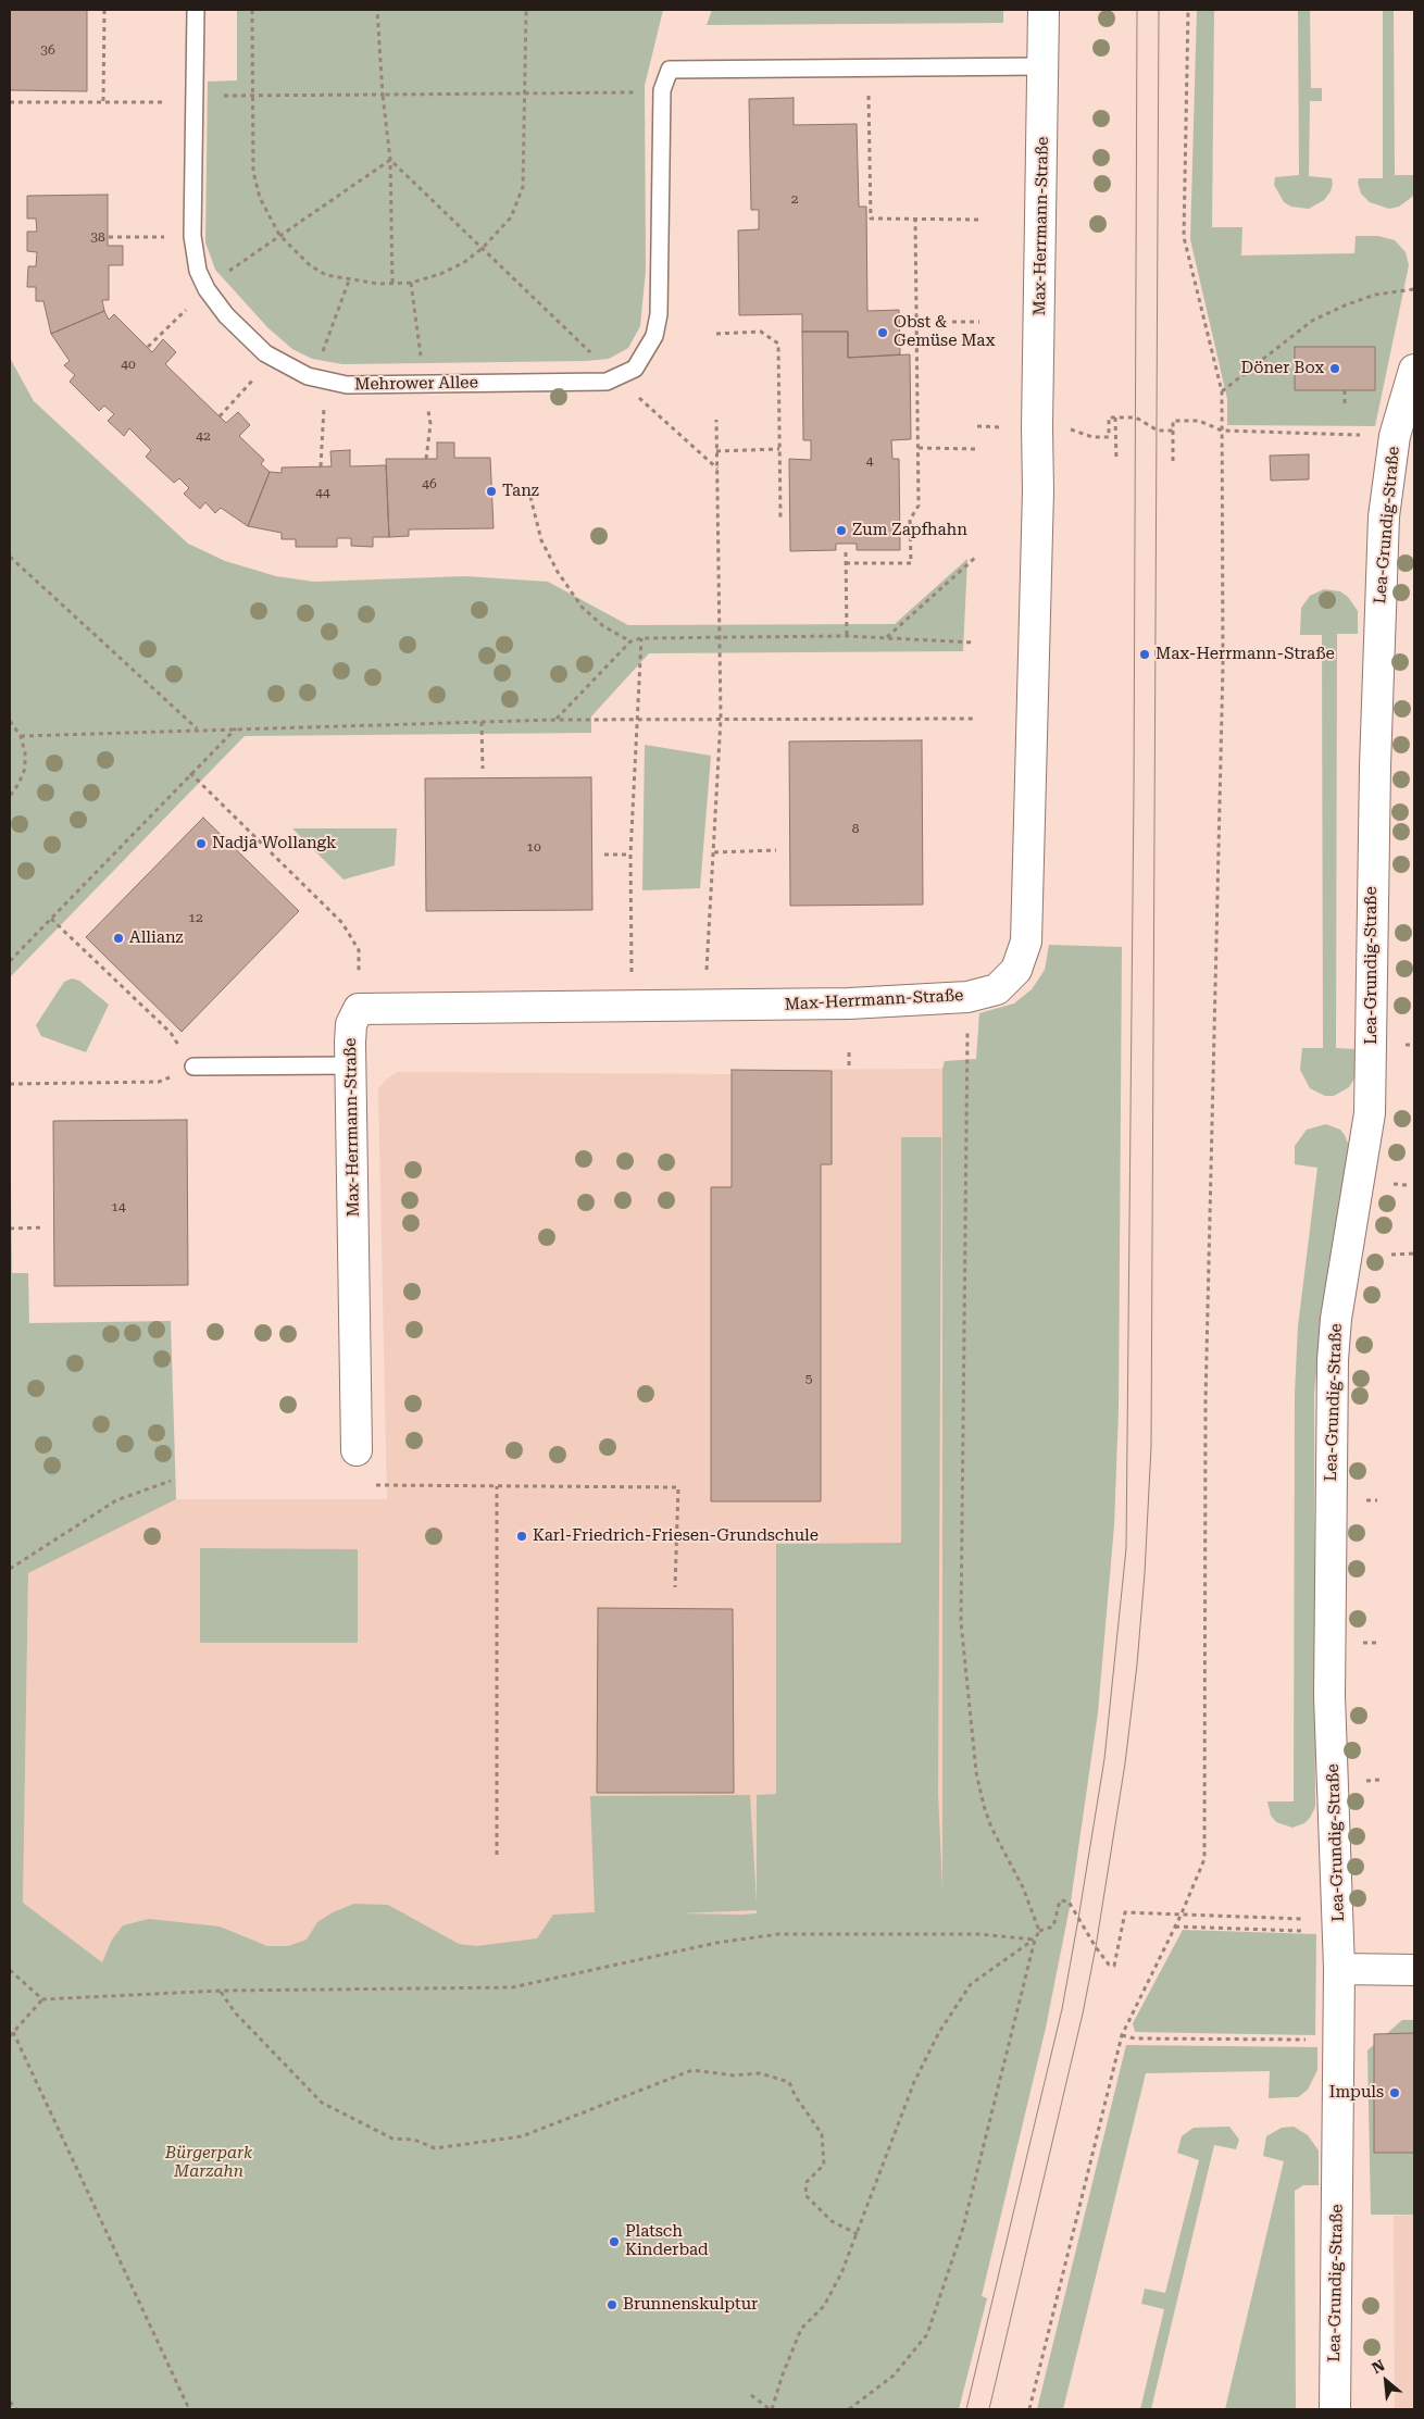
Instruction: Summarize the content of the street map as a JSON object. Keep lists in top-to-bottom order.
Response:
{
  "streets": {
    "street": ["Max-Herrmann-Straße", "Lea-Grundig-Straße"],
    "lane": ["Mehrower Allee"]
  },
  "crossings": [
    ["Max-Herrmann-Straße", "Mehrower Allee"]
  ],
  "parks": ["Bürgerpark Marzahn"],
  "places": [
    "Obst & Gemüse Max",
    "Döner Box",
    "Tanz",
    "Zum Zapfhahn",
    "Max-Herrmann-Straße",
    "Nadja Wollangk",
    "Allianz",
    "Karl-Friedrich-Friesen-Grundschule",
    "Impuls",
    "Platsch Kinderbad",
    "Brunnenskulptur"
  ],
  "house_numbers": [
    "36",
    "2",
    "38",
    "40",
    "42",
    "4",
    "46",
    "44",
    "8",
    "10",
    "12",
    "14",
    "5"
  ],
  "north": "top left"
}
